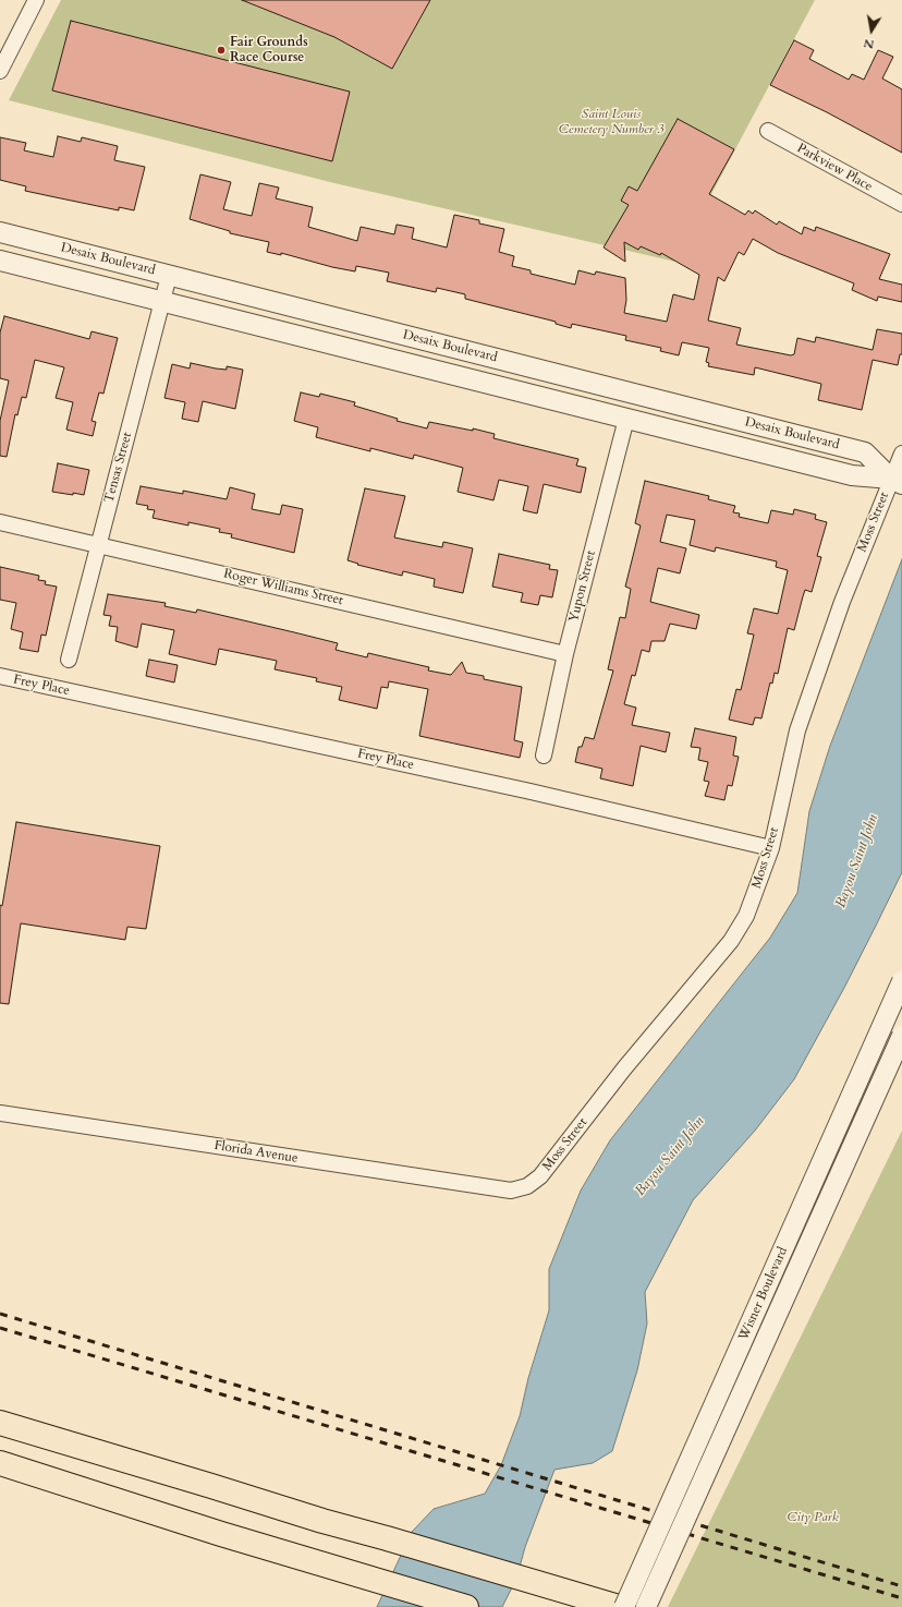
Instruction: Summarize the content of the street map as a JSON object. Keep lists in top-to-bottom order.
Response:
{
  "streets": {
    "street": [
      "Parkview Place",
      "Desaix Boulevard",
      "Tensas Street",
      "Moss Street",
      "Yupon Street",
      "Roger Williams Street",
      "Frey Place",
      "Florida Avenue",
      "Wisner Boulevard"
    ]
  },
  "crossings": [
    ["Desaix Boulevard", "Tensas Street"],
    ["Desaix Boulevard", "Moss Street"],
    ["Desaix Boulevard", "Yupon Street"],
    ["Tensas Street", "Roger Williams Street"],
    ["Moss Street", "Frey Place"],
    ["Moss Street", "Florida Avenue"],
    ["Yupon Street", "Roger Williams Street"]
  ],
  "water": ["Bayou Saint John"],
  "parks": ["Saint Louis Cemetery Number 3", "City Park"],
  "places": ["Fair Grounds Race Course"],
  "north": "bottom"
}
